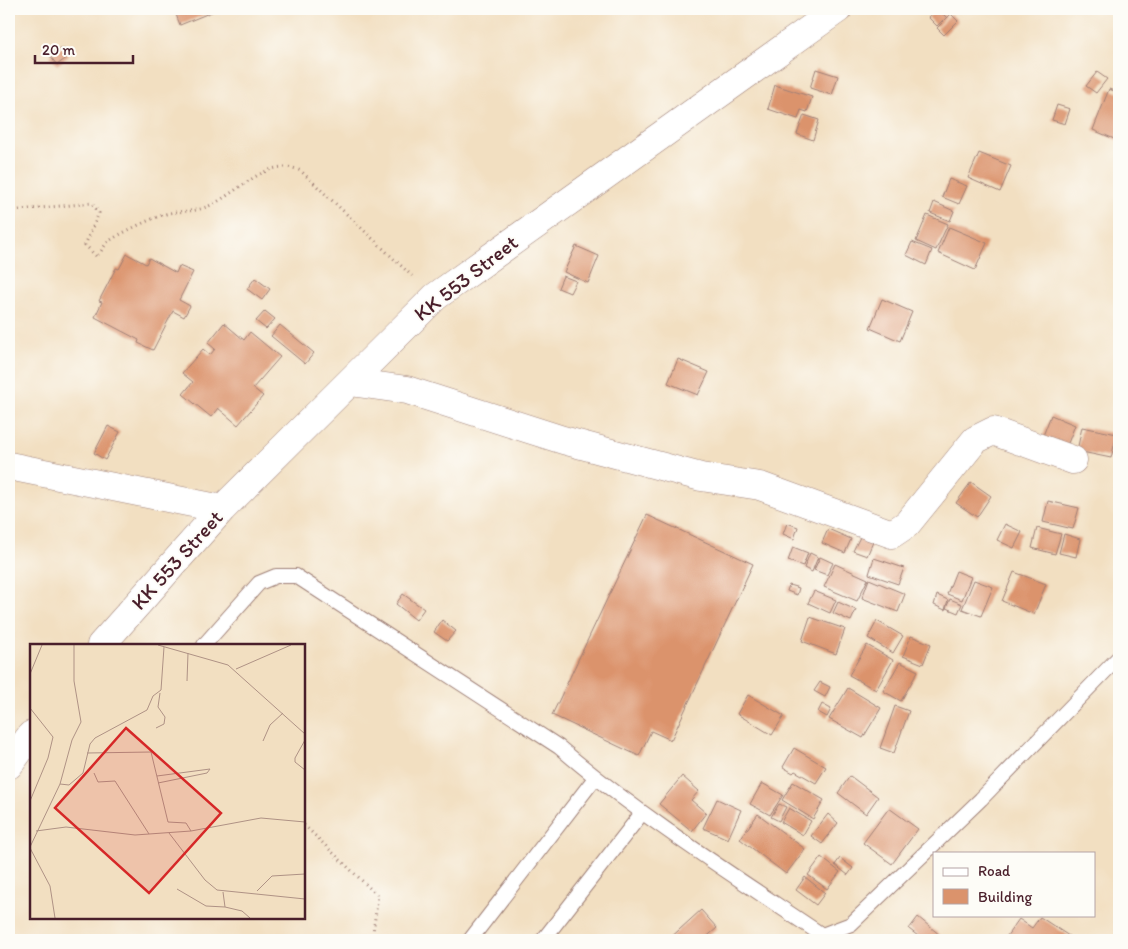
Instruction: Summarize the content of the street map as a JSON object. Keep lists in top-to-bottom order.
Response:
{
  "streets": {
    "street": ["KK 553 Street"]
  },
  "legend": ["Road", "Building"],
  "scale_bar": "20 m"
}
